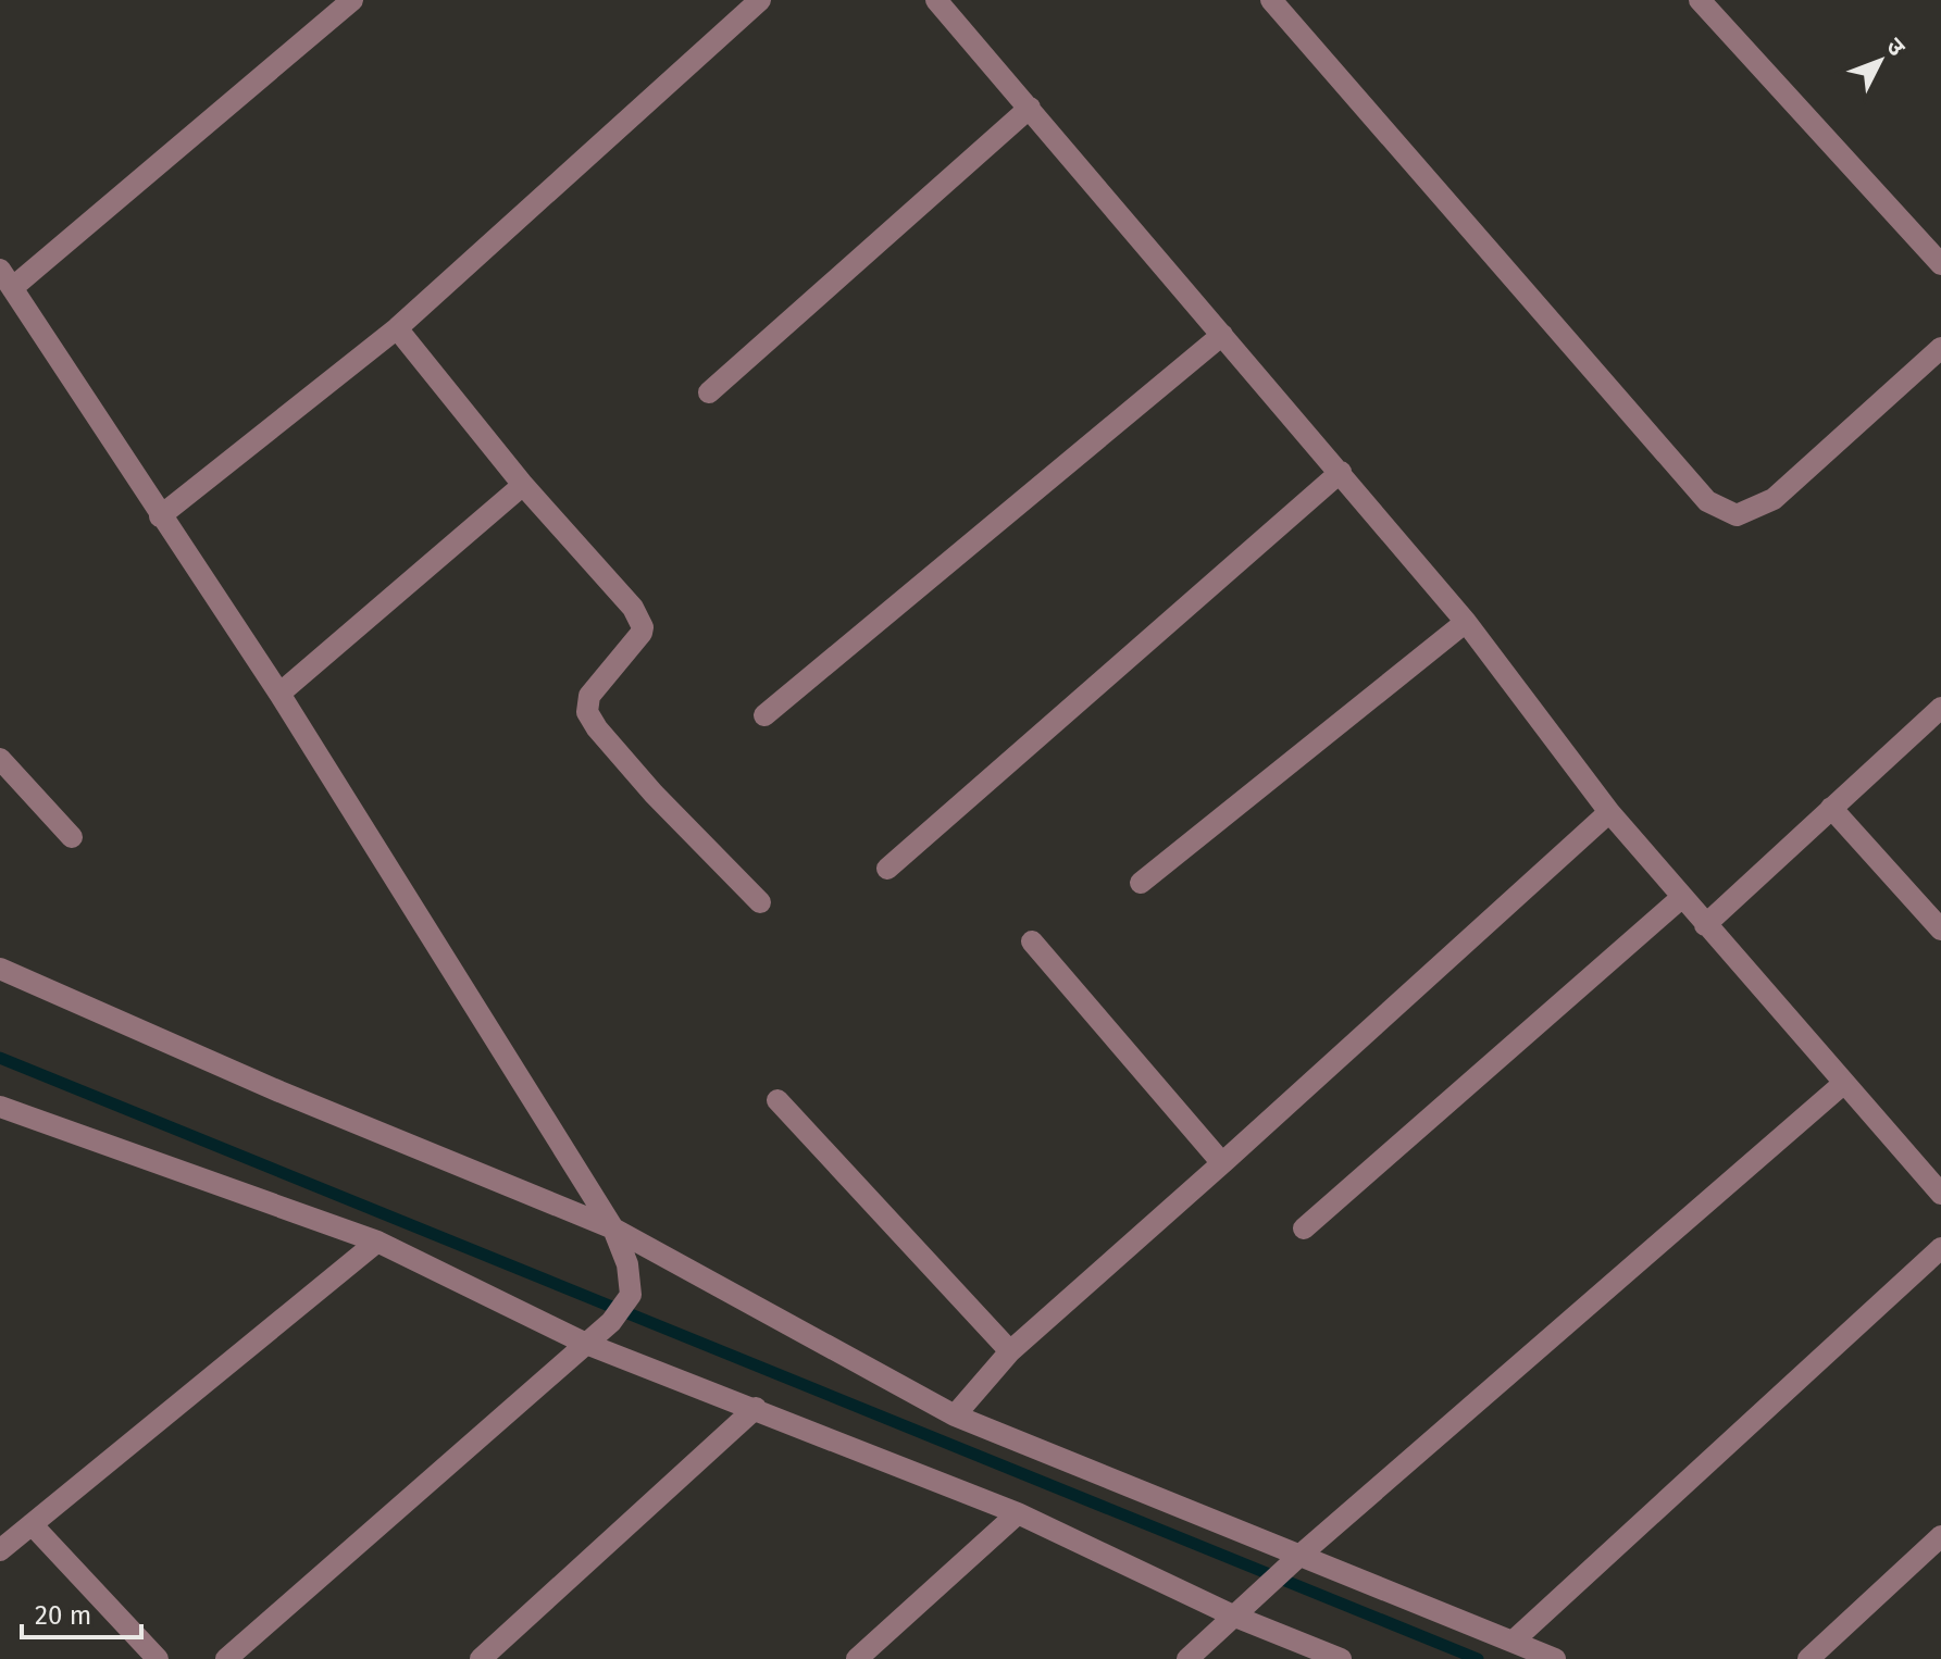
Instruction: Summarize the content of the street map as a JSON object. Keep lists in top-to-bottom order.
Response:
{
  "scale_bar": "20 m",
  "north": "top right"
}
